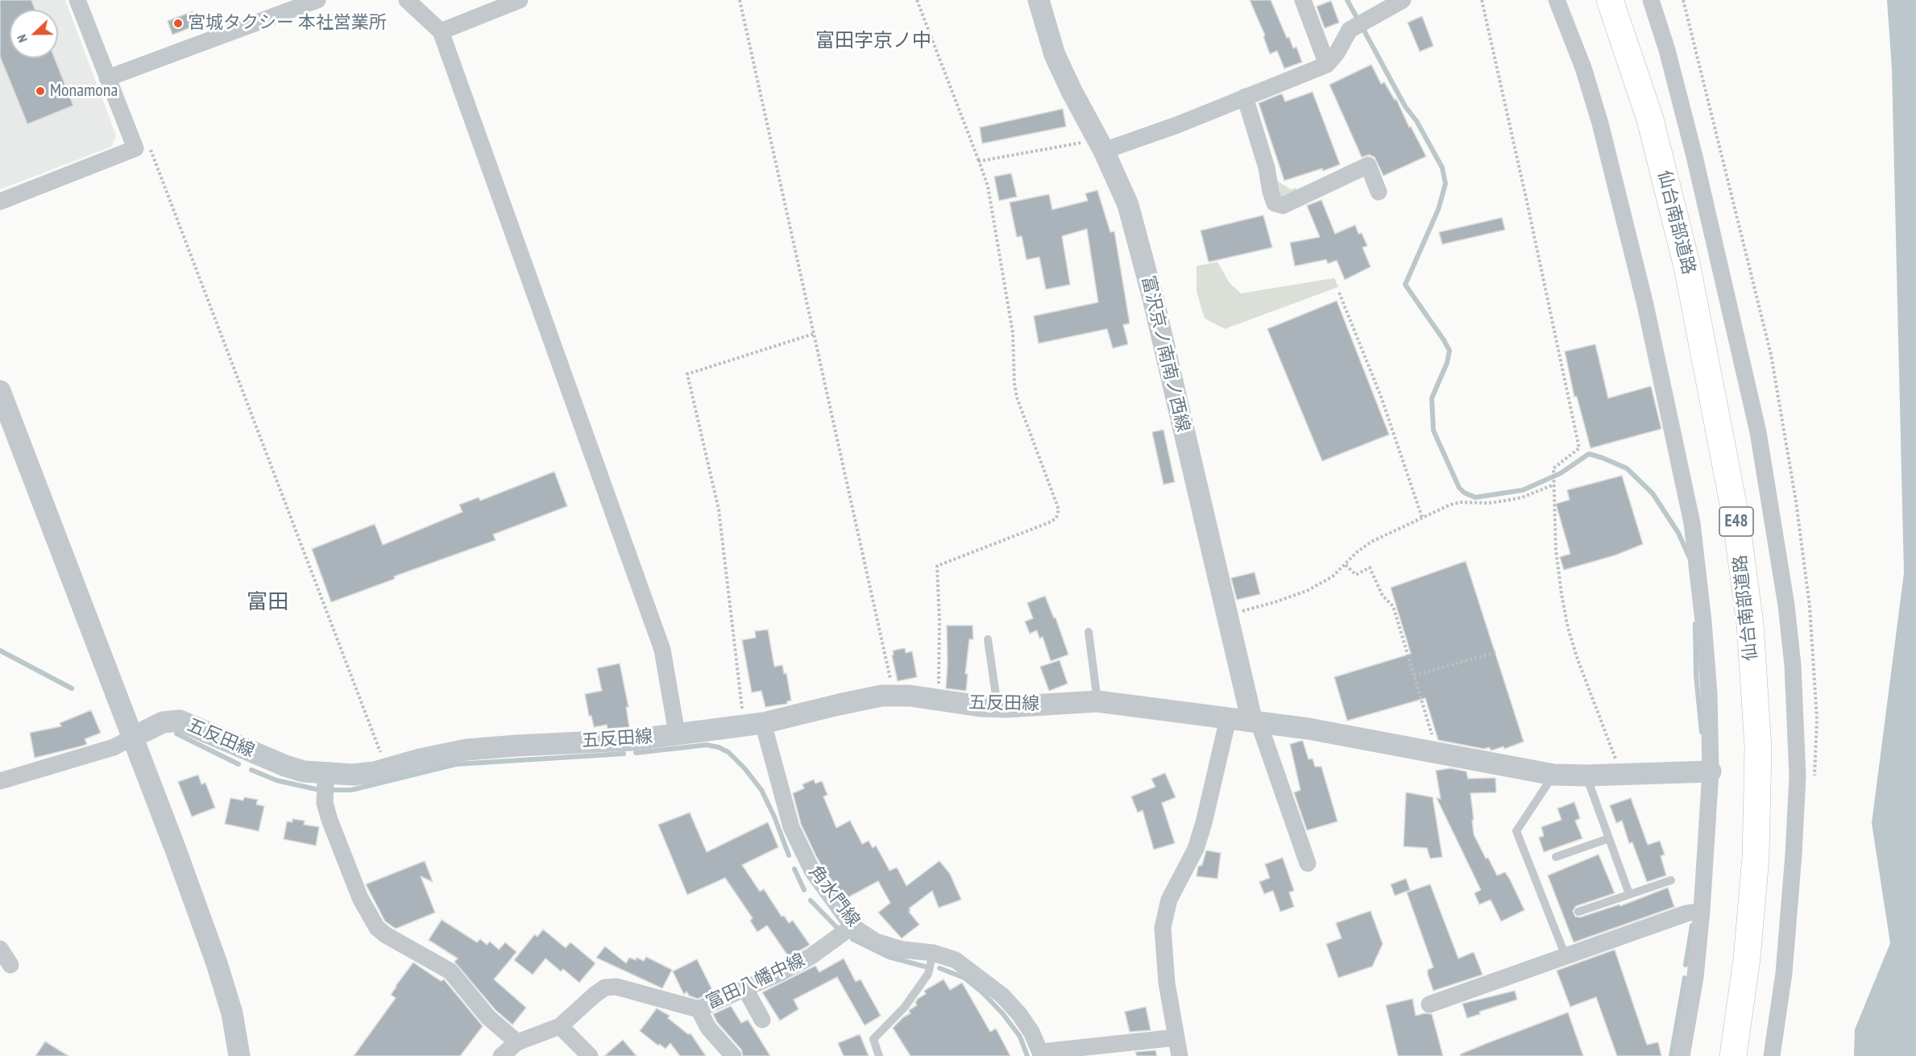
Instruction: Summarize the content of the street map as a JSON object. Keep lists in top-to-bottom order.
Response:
{
  "streets": {
    "highway": ["仙台南部道路", "E48"],
    "street": [
      "富沢京ノ南南ノ西線",
      "五反田線",
      "角水門線",
      "富田八幡中線"
    ]
  },
  "crossings": [
    ["富沢京ノ南南ノ西線", "五反田線"],
    ["五反田線", "角水門線"],
    ["角水門線", "富田八幡中線"]
  ],
  "districts": ["富田字京ノ中", "富田"],
  "places": ["宮城タクシー 本社営業所", "Monamona"],
  "north": "left"
}
